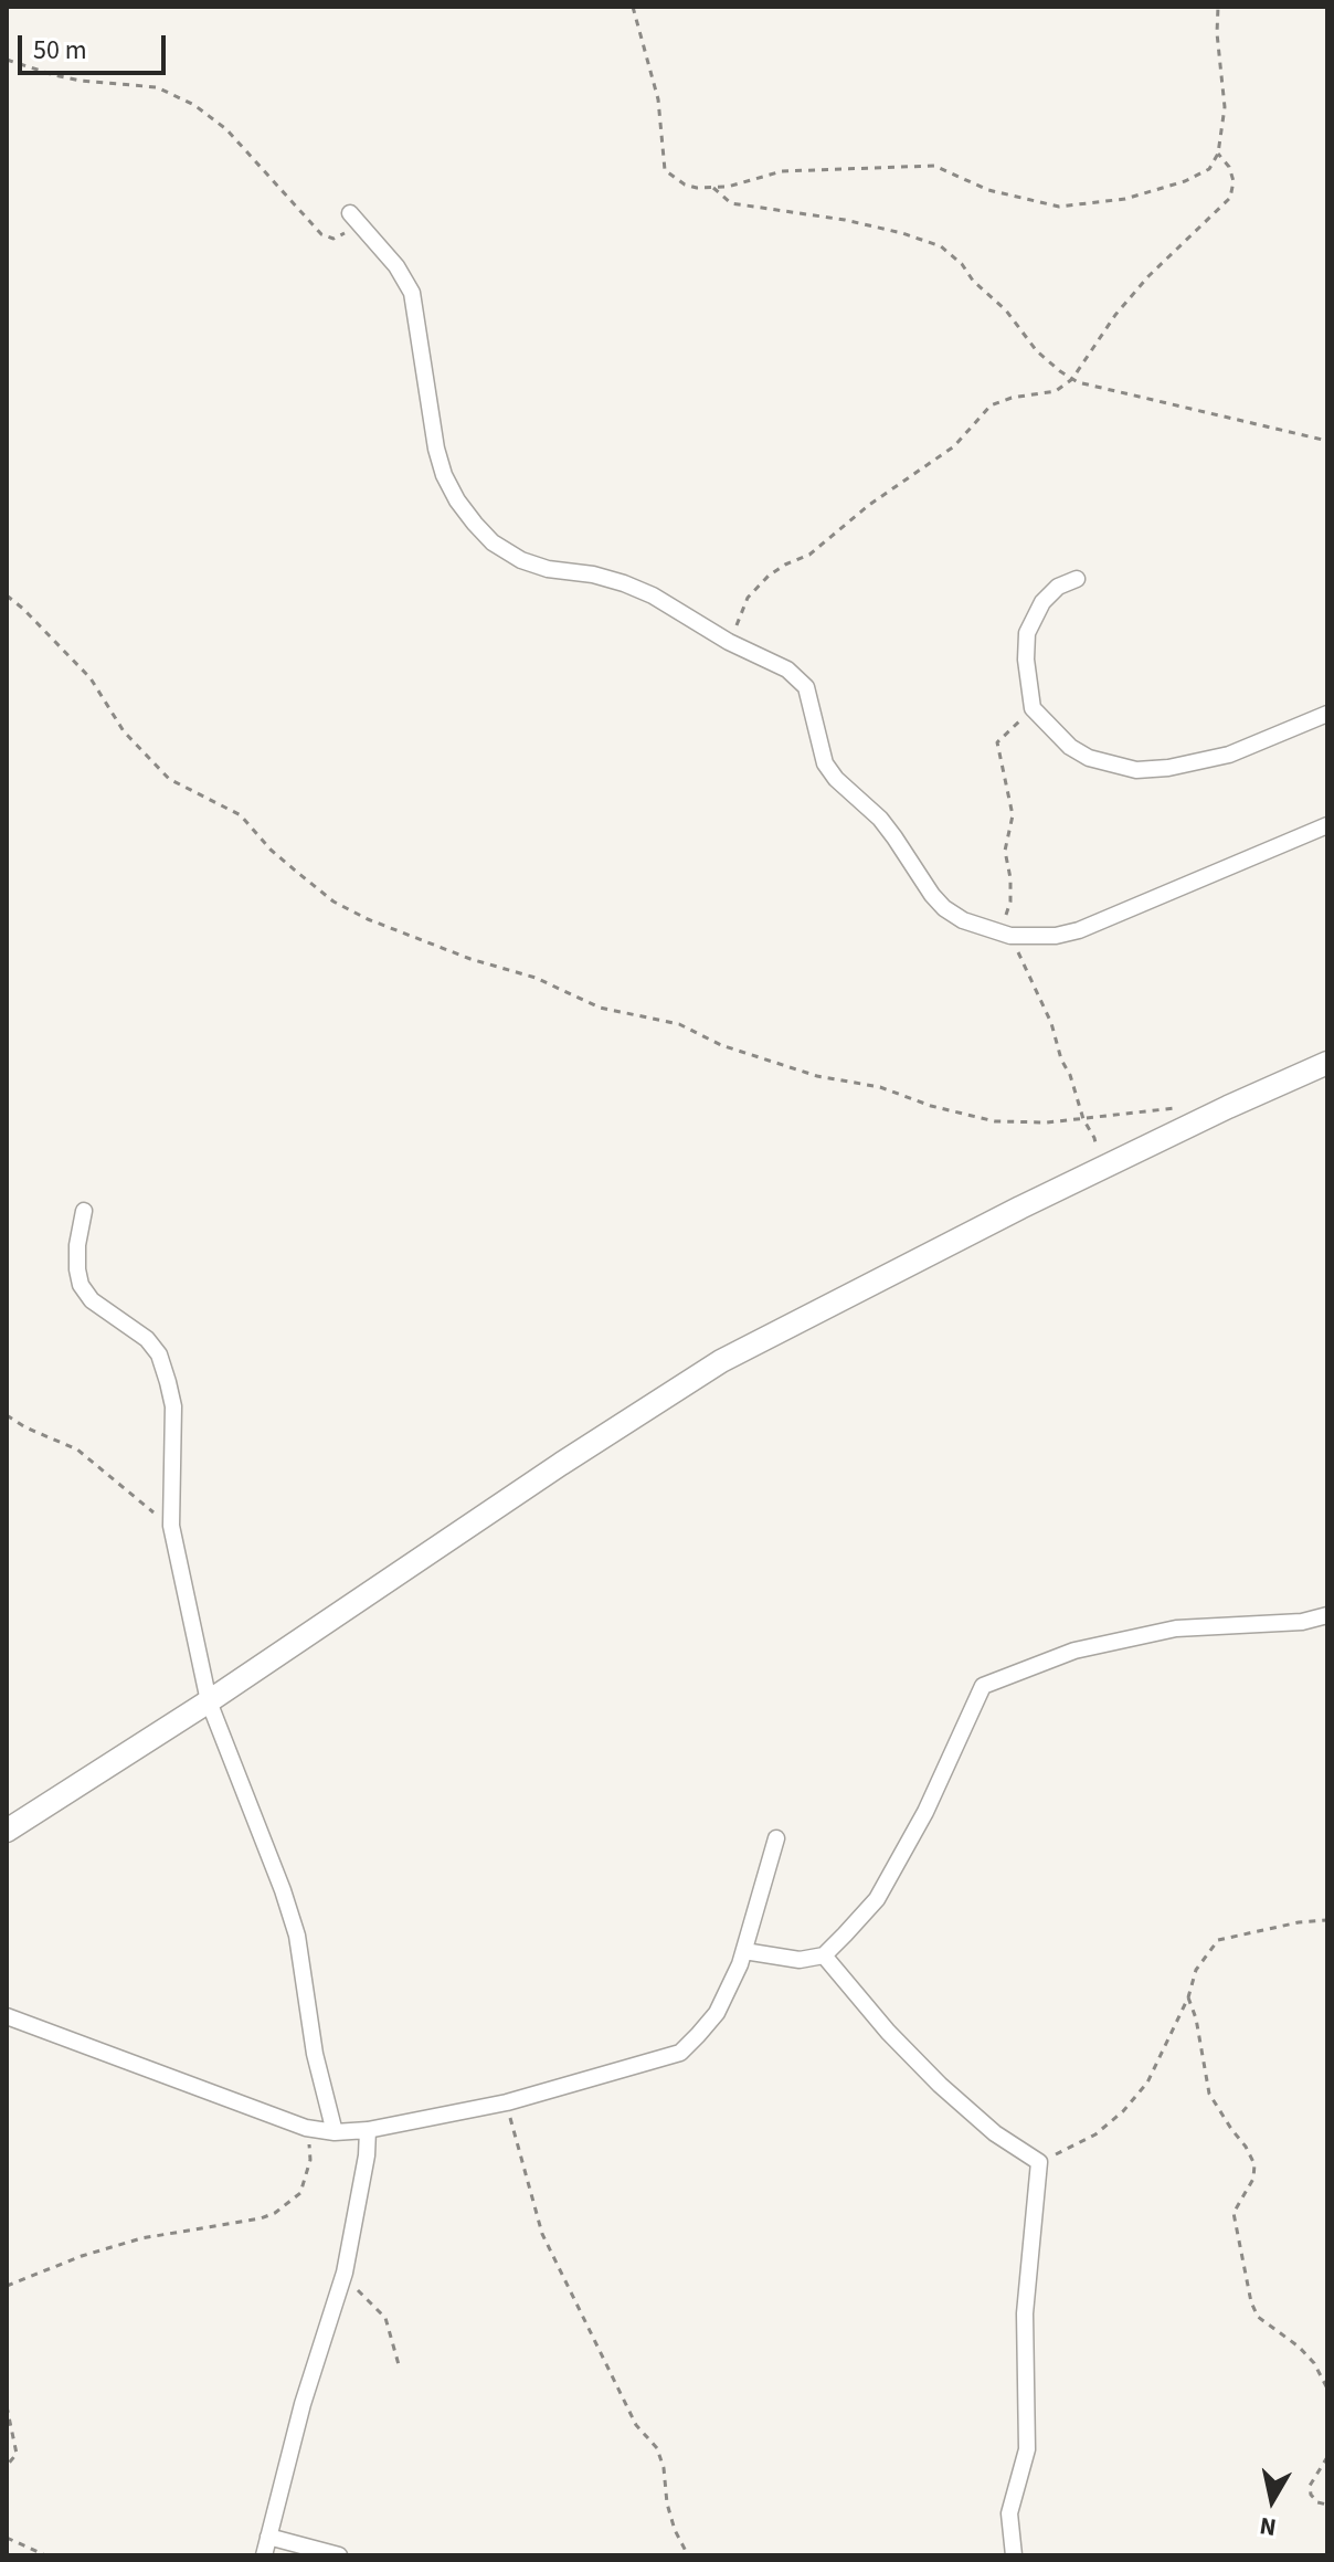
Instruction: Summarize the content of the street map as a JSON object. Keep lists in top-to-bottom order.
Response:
{
  "scale_bar": "50 m",
  "north": "bottom"
}
